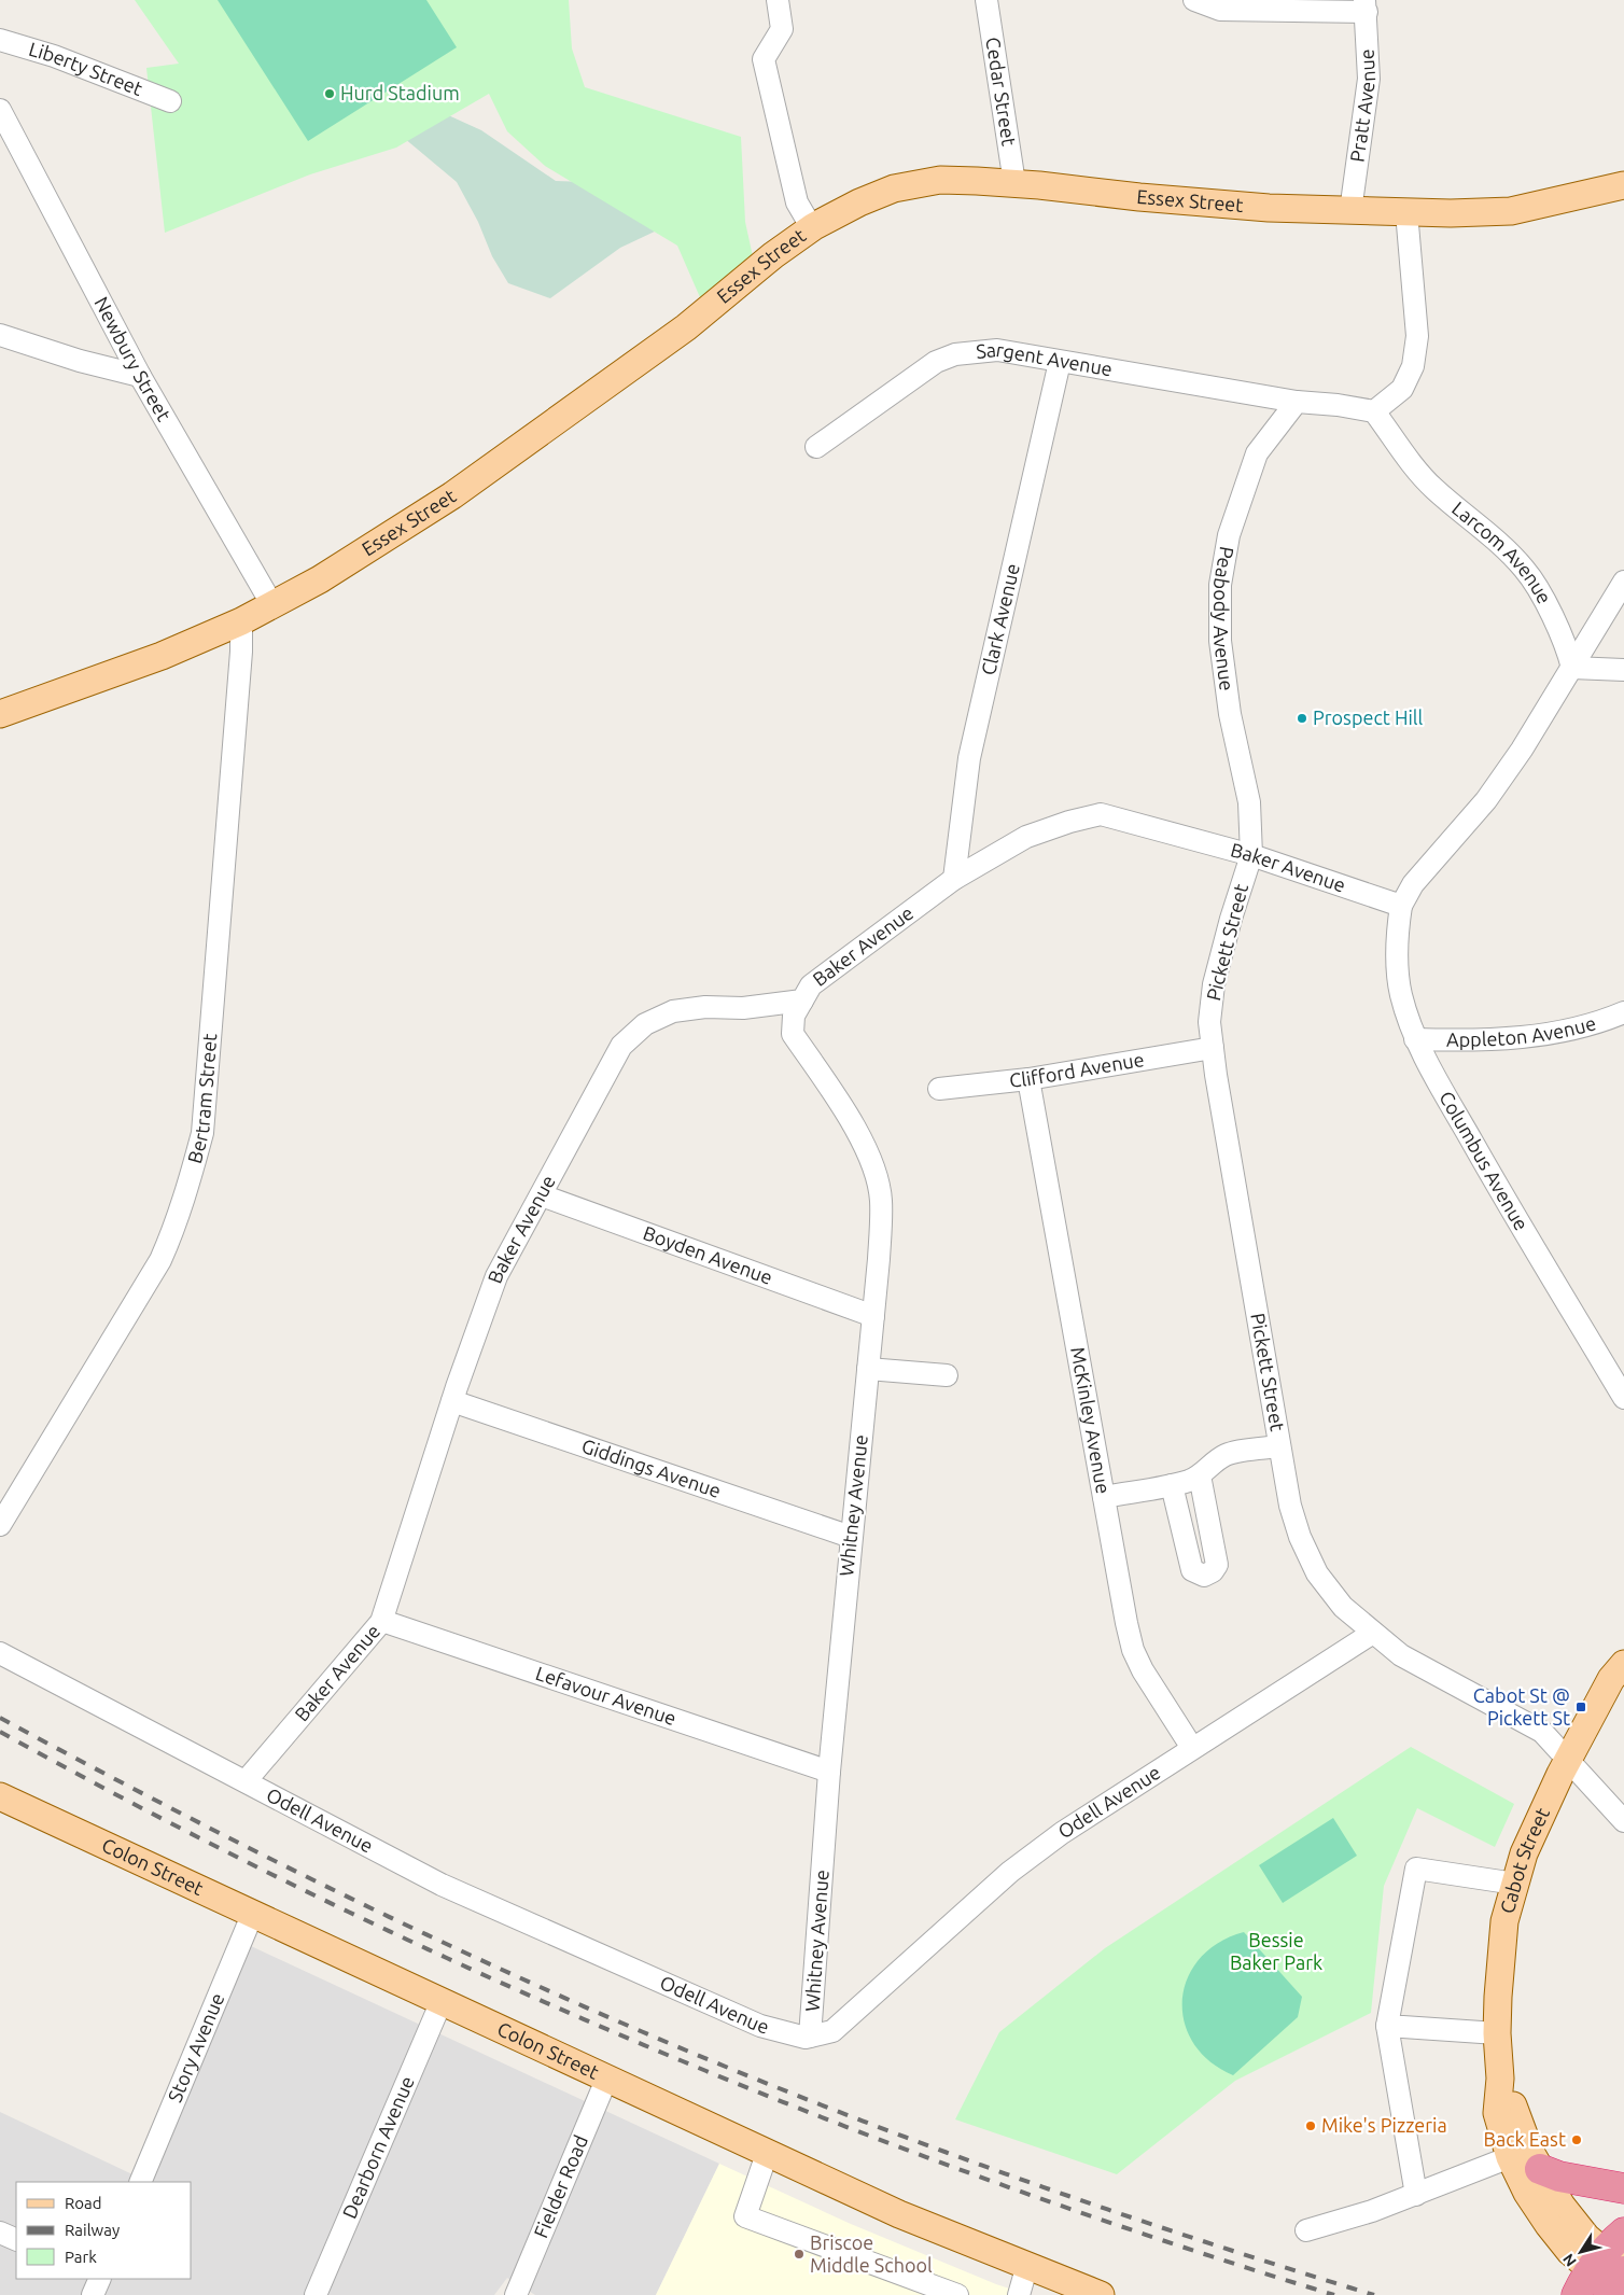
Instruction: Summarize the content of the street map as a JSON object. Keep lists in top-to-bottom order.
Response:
{
  "streets": {
    "main road": ["Essex Street", "Cabot Street", "Colon Street"],
    "street": [
      "Liberty Street",
      "Cedar Street",
      "Pratt Avenue",
      "Newbury Street",
      "Sargent Avenue",
      "Larcom Avenue",
      "Clark Avenue",
      "Peabody Avenue",
      "Baker Avenue",
      "Pickett Street",
      "Appleton Avenue",
      "Clifford Avenue",
      "Bertram Street",
      "Columbus Avenue",
      "Boyden Avenue",
      "McKinley Avenue",
      "Giddings Avenue",
      "Whitney Avenue",
      "Lefavour Avenue",
      "Odell Avenue",
      "Story Avenue",
      "Dearborn Avenue",
      "Fielder Road"
    ]
  },
  "crossings": [
    ["Cedar Street", "Essex Street"],
    ["Pratt Avenue", "Essex Street"],
    ["Essex Street", "Newbury Street"],
    ["Essex Street", "Bertram Street"],
    ["Sargent Avenue", "Clark Avenue"],
    ["Sargent Avenue", "Peabody Avenue"],
    ["Clark Avenue", "Baker Avenue"],
    ["Peabody Avenue", "Baker Avenue"],
    ["Peabody Avenue", "Pickett Street"],
    ["Baker Avenue", "Pickett Street"],
    ["Baker Avenue", "Columbus Avenue"],
    ["Baker Avenue", "Boyden Avenue"],
    ["Baker Avenue", "Giddings Avenue"],
    ["Baker Avenue", "Whitney Avenue"],
    ["Baker Avenue", "Lefavour Avenue"],
    ["Baker Avenue", "Odell Avenue"],
    ["Pickett Street", "Clifford Avenue"],
    ["Pickett Street", "Odell Avenue"],
    ["Pickett Street", "Cabot Street"],
    ["Appleton Avenue", "Columbus Avenue"],
    ["Clifford Avenue", "McKinley Avenue"],
    ["Boyden Avenue", "Whitney Avenue"],
    ["McKinley Avenue", "Odell Avenue"],
    ["Giddings Avenue", "Whitney Avenue"],
    ["Whitney Avenue", "Lefavour Avenue"],
    ["Whitney Avenue", "Odell Avenue"],
    ["Colon Street", "Story Avenue"],
    ["Colon Street", "Dearborn Avenue"],
    ["Colon Street", "Fielder Road"]
  ],
  "parks": ["Bessie Baker Park"],
  "places": {
    "other": [
      "Hurd Stadium",
      "Prospect Hill",
      "Mike's Pizzeria",
      "Back East",
      "Briscoe Middle School"
    ],
    "transit": ["Cabot St @ Pickett St"]
  },
  "legend": ["Road", "Railway", "Park"],
  "north": "bottom left"
}
